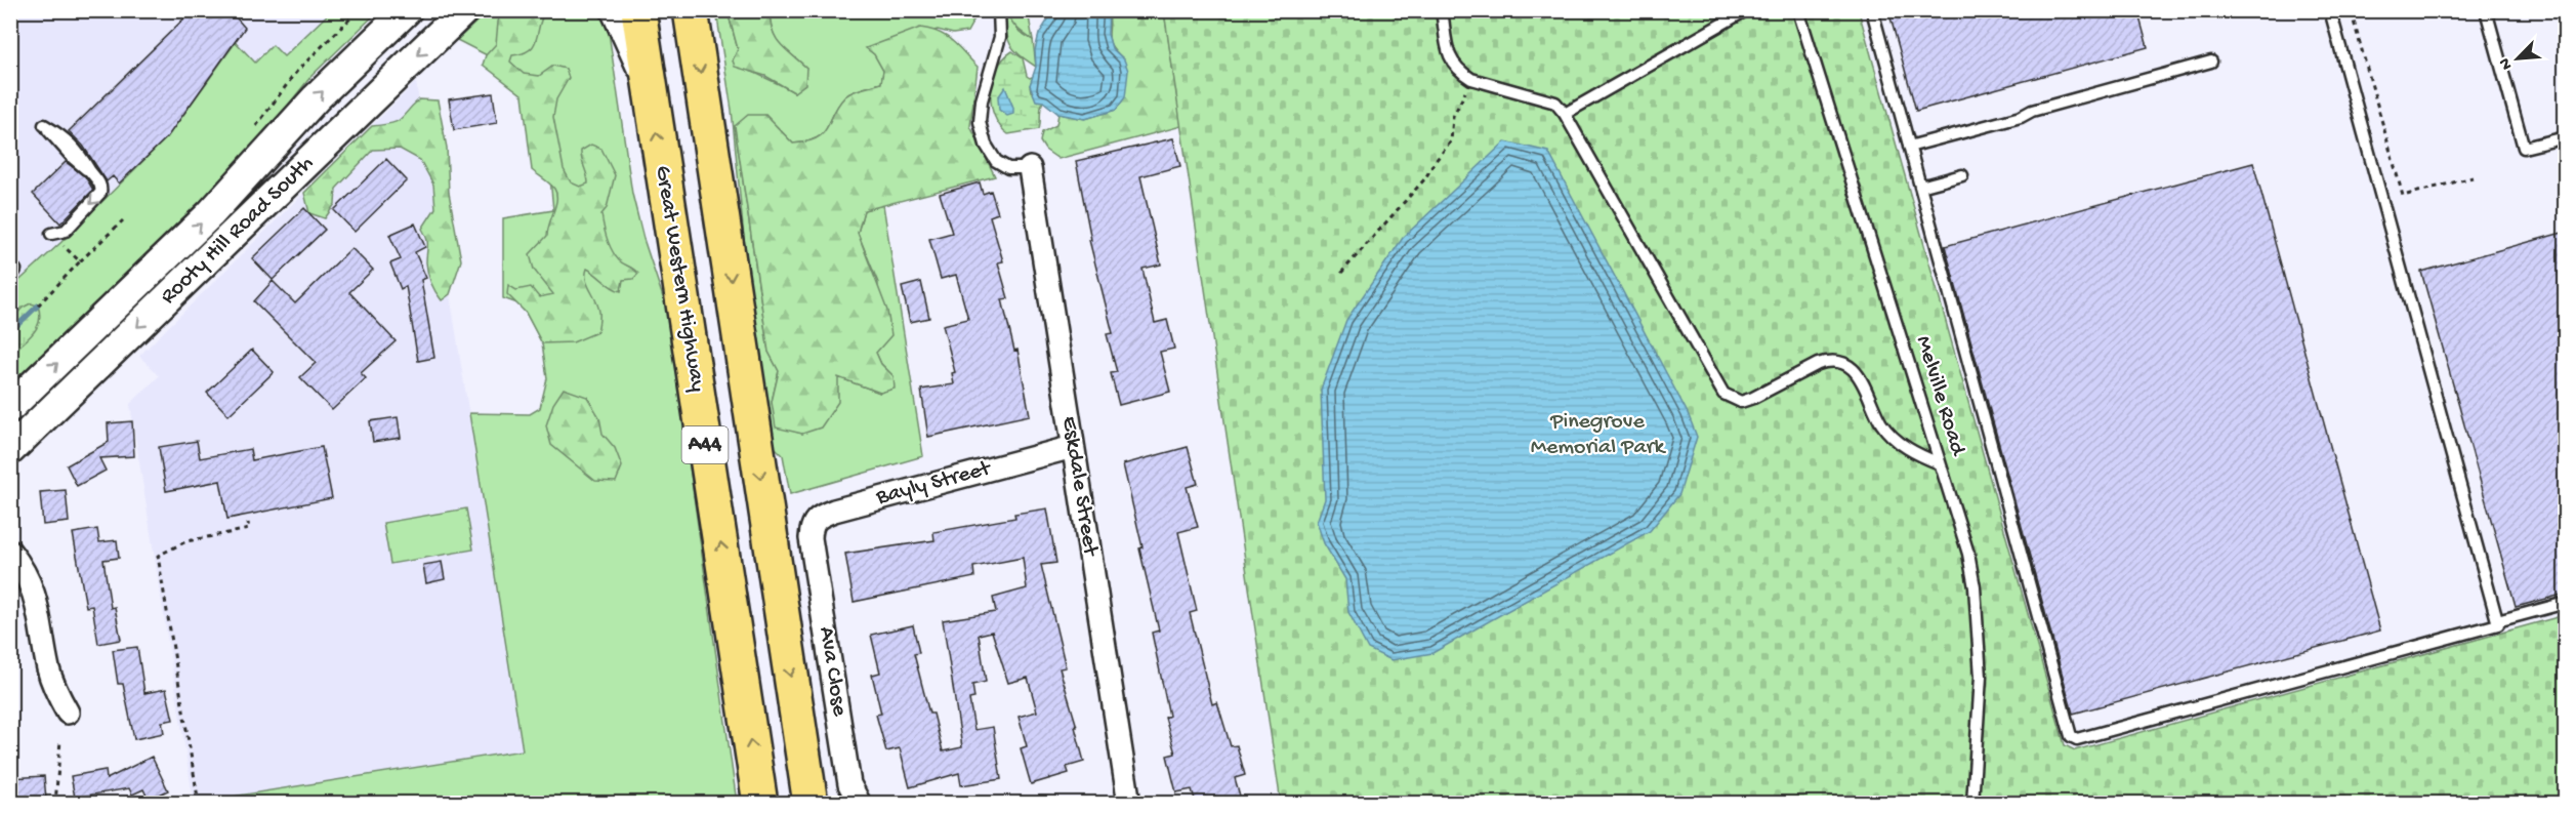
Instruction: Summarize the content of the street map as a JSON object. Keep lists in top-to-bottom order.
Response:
{
  "streets": {
    "highway": ["Great Western Highway", "A44"],
    "main road": ["Rooty Hill Road South"],
    "street": ["Bayly Street", "Eskdale Street", "Ava Close"],
    "lane": ["Melville Road"]
  },
  "crossings": [
    ["Bayly Street", "Eskdale Street"],
    ["Bayly Street", "Ava Close"]
  ],
  "parks": ["Pinegrove Memorial Park"],
  "north": "bottom left"
}
